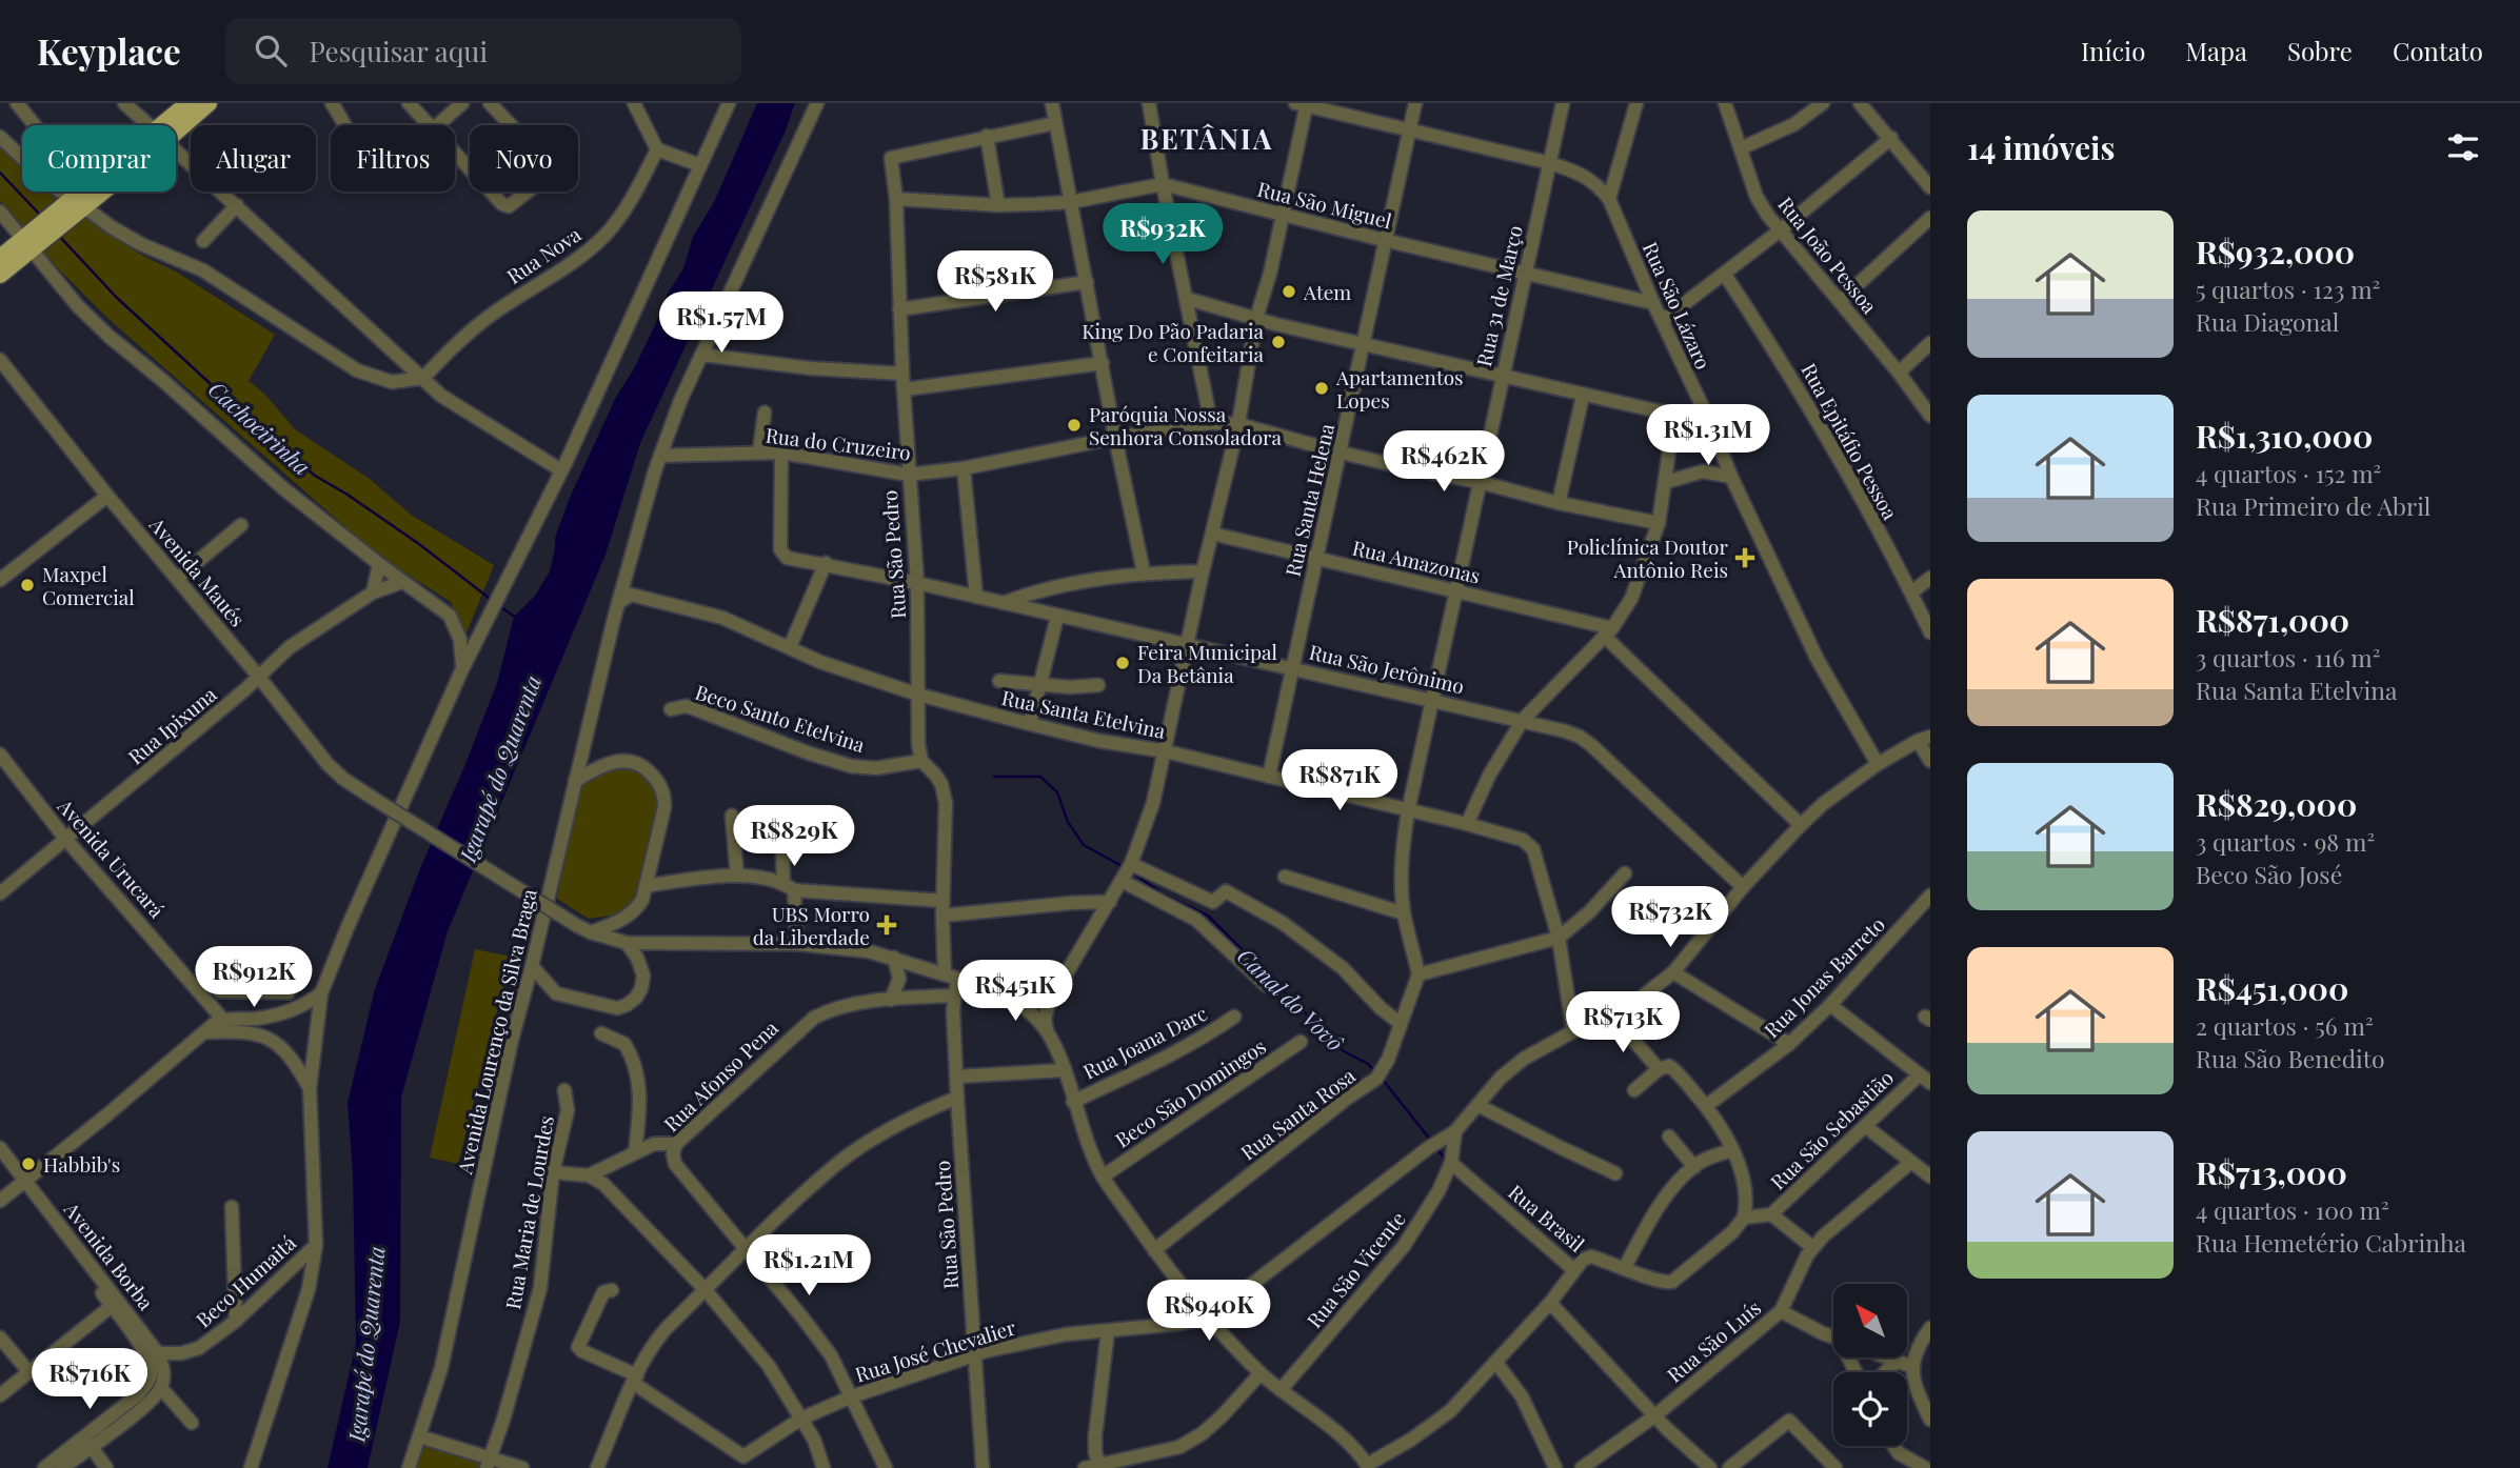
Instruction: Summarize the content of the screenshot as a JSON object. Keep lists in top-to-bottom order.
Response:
{
  "streets": {
    "street": [
      "Rua São Miguel",
      "Rua Nova",
      "Rua João Pessoa",
      "Rua 31 de Março",
      "Rua São Lázaro",
      "Rua Epitáfio Pessoa",
      "Rua do Cruzeiro",
      "Rua Santa Helena",
      "Rua São Pedro",
      "Rua Amazonas",
      "Avenida Maués",
      "Rua São Jerônimo",
      "Rua Santa Etelvina",
      "Beco Santo Etelvina",
      "Rua Ipixuna",
      "Avenida Urucará",
      "Rua Jonas Barreto",
      "Avenida Lourenço da Silva Braga",
      "Rua Joana Darc",
      "Rua Afonso Pena",
      "Beco São Domingos",
      "Rua Santa Rosa",
      "Rua São Sebastião",
      "Rua Maria de Lourdes",
      "Rua Brasil",
      "Avenida Borba",
      "Rua São Vicente",
      "Beco Humaitá",
      "Rua São Luís",
      "Rua José Chevalier"
    ]
  },
  "crossings": [
    ["Rua São Miguel", "Rua 31 de Março"],
    ["Rua São Miguel", "Rua São Lázaro"],
    ["Rua São Miguel", "Rua Santa Helena"],
    ["Rua São Miguel", "Rua São Pedro"],
    ["Rua 31 de Março", "Rua São Lázaro"],
    ["Rua 31 de Março", "Rua do Cruzeiro"],
    ["Rua 31 de Março", "Rua Amazonas"],
    ["Rua 31 de Março", "Rua São Jerônimo"],
    ["Rua 31 de Março", "Rua Santa Etelvina"],
    ["Rua 31 de Março", "Rua Santa Rosa"],
    ["Rua São Lázaro", "Rua Santa Helena"],
    ["Rua do Cruzeiro", "Rua Santa Helena"],
    ["Rua do Cruzeiro", "Rua São Pedro"],
    ["Rua do Cruzeiro", "Rua São Jerônimo"],
    ["Rua do Cruzeiro", "Avenida Lourenço da Silva Braga"],
    ["Rua Santa Helena", "Rua Amazonas"],
    ["Rua Santa Helena", "Rua São Jerônimo"],
    ["Rua Santa Helena", "Rua Santa Etelvina"],
    ["Rua São Pedro", "Avenida Maués"],
    ["Rua São Pedro", "Rua São Jerônimo"],
    ["Rua São Pedro", "Rua Santa Etelvina"],
    ["Rua São Pedro", "Beco Santo Etelvina"],
    ["Rua São Pedro", "Rua Afonso Pena"],
    ["Rua São Pedro", "Rua José Chevalier"],
    ["Avenida Maués", "Rua Ipixuna"],
    ["Rua Santa Etelvina", "Avenida Lourenço da Silva Braga"],
    ["Rua Ipixuna", "Avenida Urucará"],
    ["Rua Afonso Pena", "Rua José Chevalier"],
    ["Rua Brasil", "Rua São Vicente"],
    ["Avenida Borba", "Beco Humaitá"]
  ],
  "districts": ["BETÂNIA"],
  "water": ["Cachoeirinha", "Igarapé do Quarenta", "Canal do Vovô"],
  "places": {
    "other": [
      "Atem",
      "King Do Pão Padaria e Confeitaria",
      "Apartamentos Lopes",
      "Paróquia Nossa Senhora Consoladora",
      "Maxpel Comercial",
      "Feira Municipal Da Betânia",
      "Habbib's"
    ],
    "health": ["Policlínica Doutor Antônio Reis", "UBS Morro da Liberdade"]
  },
  "north": "top left",
  "page": {
    "header": "Keyplace",
    "search": "Pesquisar aqui",
    "nav": [
      "Início",
      "Mapa",
      "Sobre",
      "Contato"
    ],
    "heading": "14 imóveis",
    "chip": [
      "Comprar",
      "Alugar",
      "Filtros",
      "Novo"
    ],
    "list": [
      {
        "name": "R$932,000",
        "note": "5 quartos · 123 m² · Rua Diagonal"
      },
      {
        "name": "R$1,310,000",
        "note": "4 quartos · 152 m² · Rua Primeiro de Abril"
      },
      {
        "name": "R$871,000",
        "note": "3 quartos · 116 m² · Rua Santa Etelvina"
      },
      {
        "name": "R$829,000",
        "note": "3 quartos · 98 m² · Beco São José"
      },
      {
        "name": "R$451,000",
        "note": "2 quartos · 56 m² · Rua São Benedito"
      },
      {
        "name": "R$713,000",
        "note": "4 quartos · 100 m² · Rua Hemetério Cabrinha"
      }
    ],
    "price": [
      "R$932K",
      "R$581K",
      "R$1.57M",
      "R$1.31M",
      "R$462K",
      "R$871K",
      "R$829K",
      "R$732K",
      "R$912K",
      "R$451K",
      "R$713K",
      "R$1.21M",
      "R$940K",
      "R$716K"
    ]
  }
}
